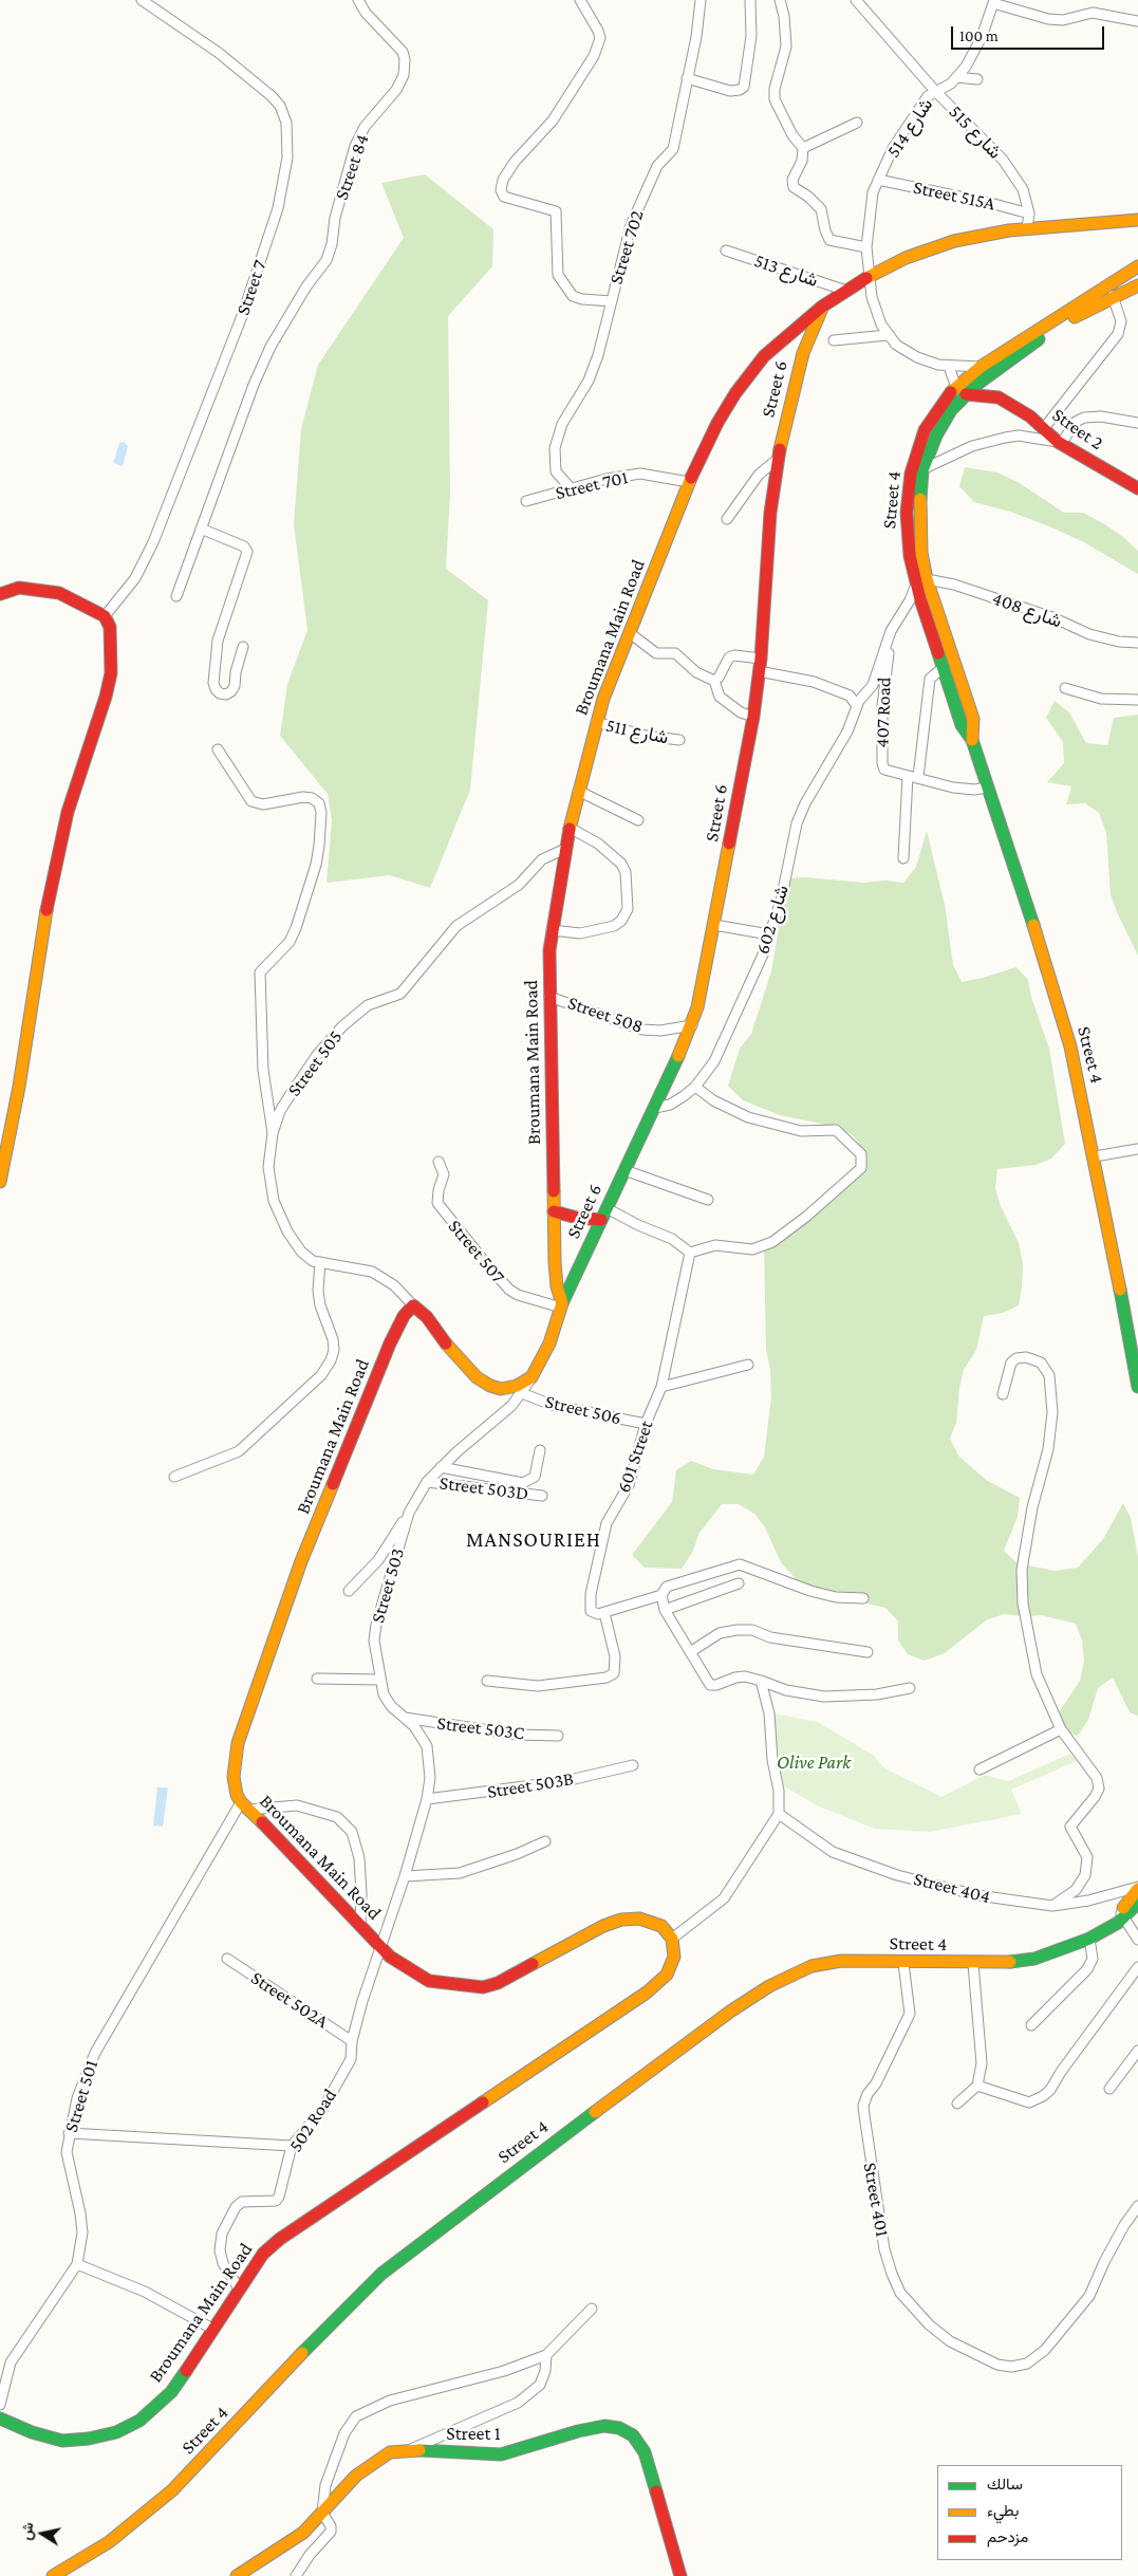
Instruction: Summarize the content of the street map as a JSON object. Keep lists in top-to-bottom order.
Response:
{
  "streets": {
    "street": [
      "شارع 514",
      "شارع 515",
      "Street 84",
      "Street 515A",
      "Street 702",
      "شارع 513",
      "Street 7",
      "Street 6",
      "Street 2",
      "Street 701",
      "Street 4",
      "شارع 408",
      "Broumana Main Road",
      "407 Road",
      "شارع 511",
      "شارع 602",
      "Street 508",
      "Street 505",
      "Street 507",
      "Street 506",
      "601 Street",
      "Street 503D",
      "Street 503",
      "Street 503C",
      "Street 503B",
      "Street 404",
      "Street 502A",
      "Street 501",
      "502 Road",
      "Street 401",
      "Street 1"
    ]
  },
  "crossings": [
    ["شارع 514", "شارع 515"],
    ["شارع 514", "Street 515A"],
    ["شارع 514", "Broumana Main Road"],
    ["شارع 515", "Street 515A"],
    ["شارع 515", "Broumana Main Road"],
    ["Street 702", "Street 701"],
    ["شارع 513", "Broumana Main Road"],
    ["Street 6", "Broumana Main Road"],
    ["Street 6", "شارع 602"],
    ["Street 6", "Street 508"],
    ["Street 6", "Street 507"],
    ["Street 2", "Street 4"],
    ["Street 701", "Broumana Main Road"],
    ["Street 4", "شارع 408"],
    ["Street 4", "407 Road"],
    ["Street 4", "Street 404"],
    ["Street 4", "Street 401"],
    ["Broumana Main Road", "شارع 511"],
    ["Broumana Main Road", "Street 508"],
    ["Broumana Main Road", "Street 505"],
    ["Broumana Main Road", "Street 507"],
    ["Broumana Main Road", "Street 503"],
    ["Broumana Main Road", "Street 501"],
    ["Broumana Main Road", "502 Road"],
    ["407 Road", "شارع 602"],
    ["Street 506", "601 Street"],
    ["Street 506", "Street 503"],
    ["Street 503D", "Street 503"],
    ["Street 503", "Street 503C"],
    ["Street 503", "Street 503B"],
    ["Street 503", "502 Road"],
    ["Street 502A", "502 Road"]
  ],
  "districts": ["MANSOURIEH"],
  "parks": ["Olive Park"],
  "legend": ["سالك", "بطيء", "مزدحم"],
  "scale_bar": "100 m",
  "north": "left"
}
